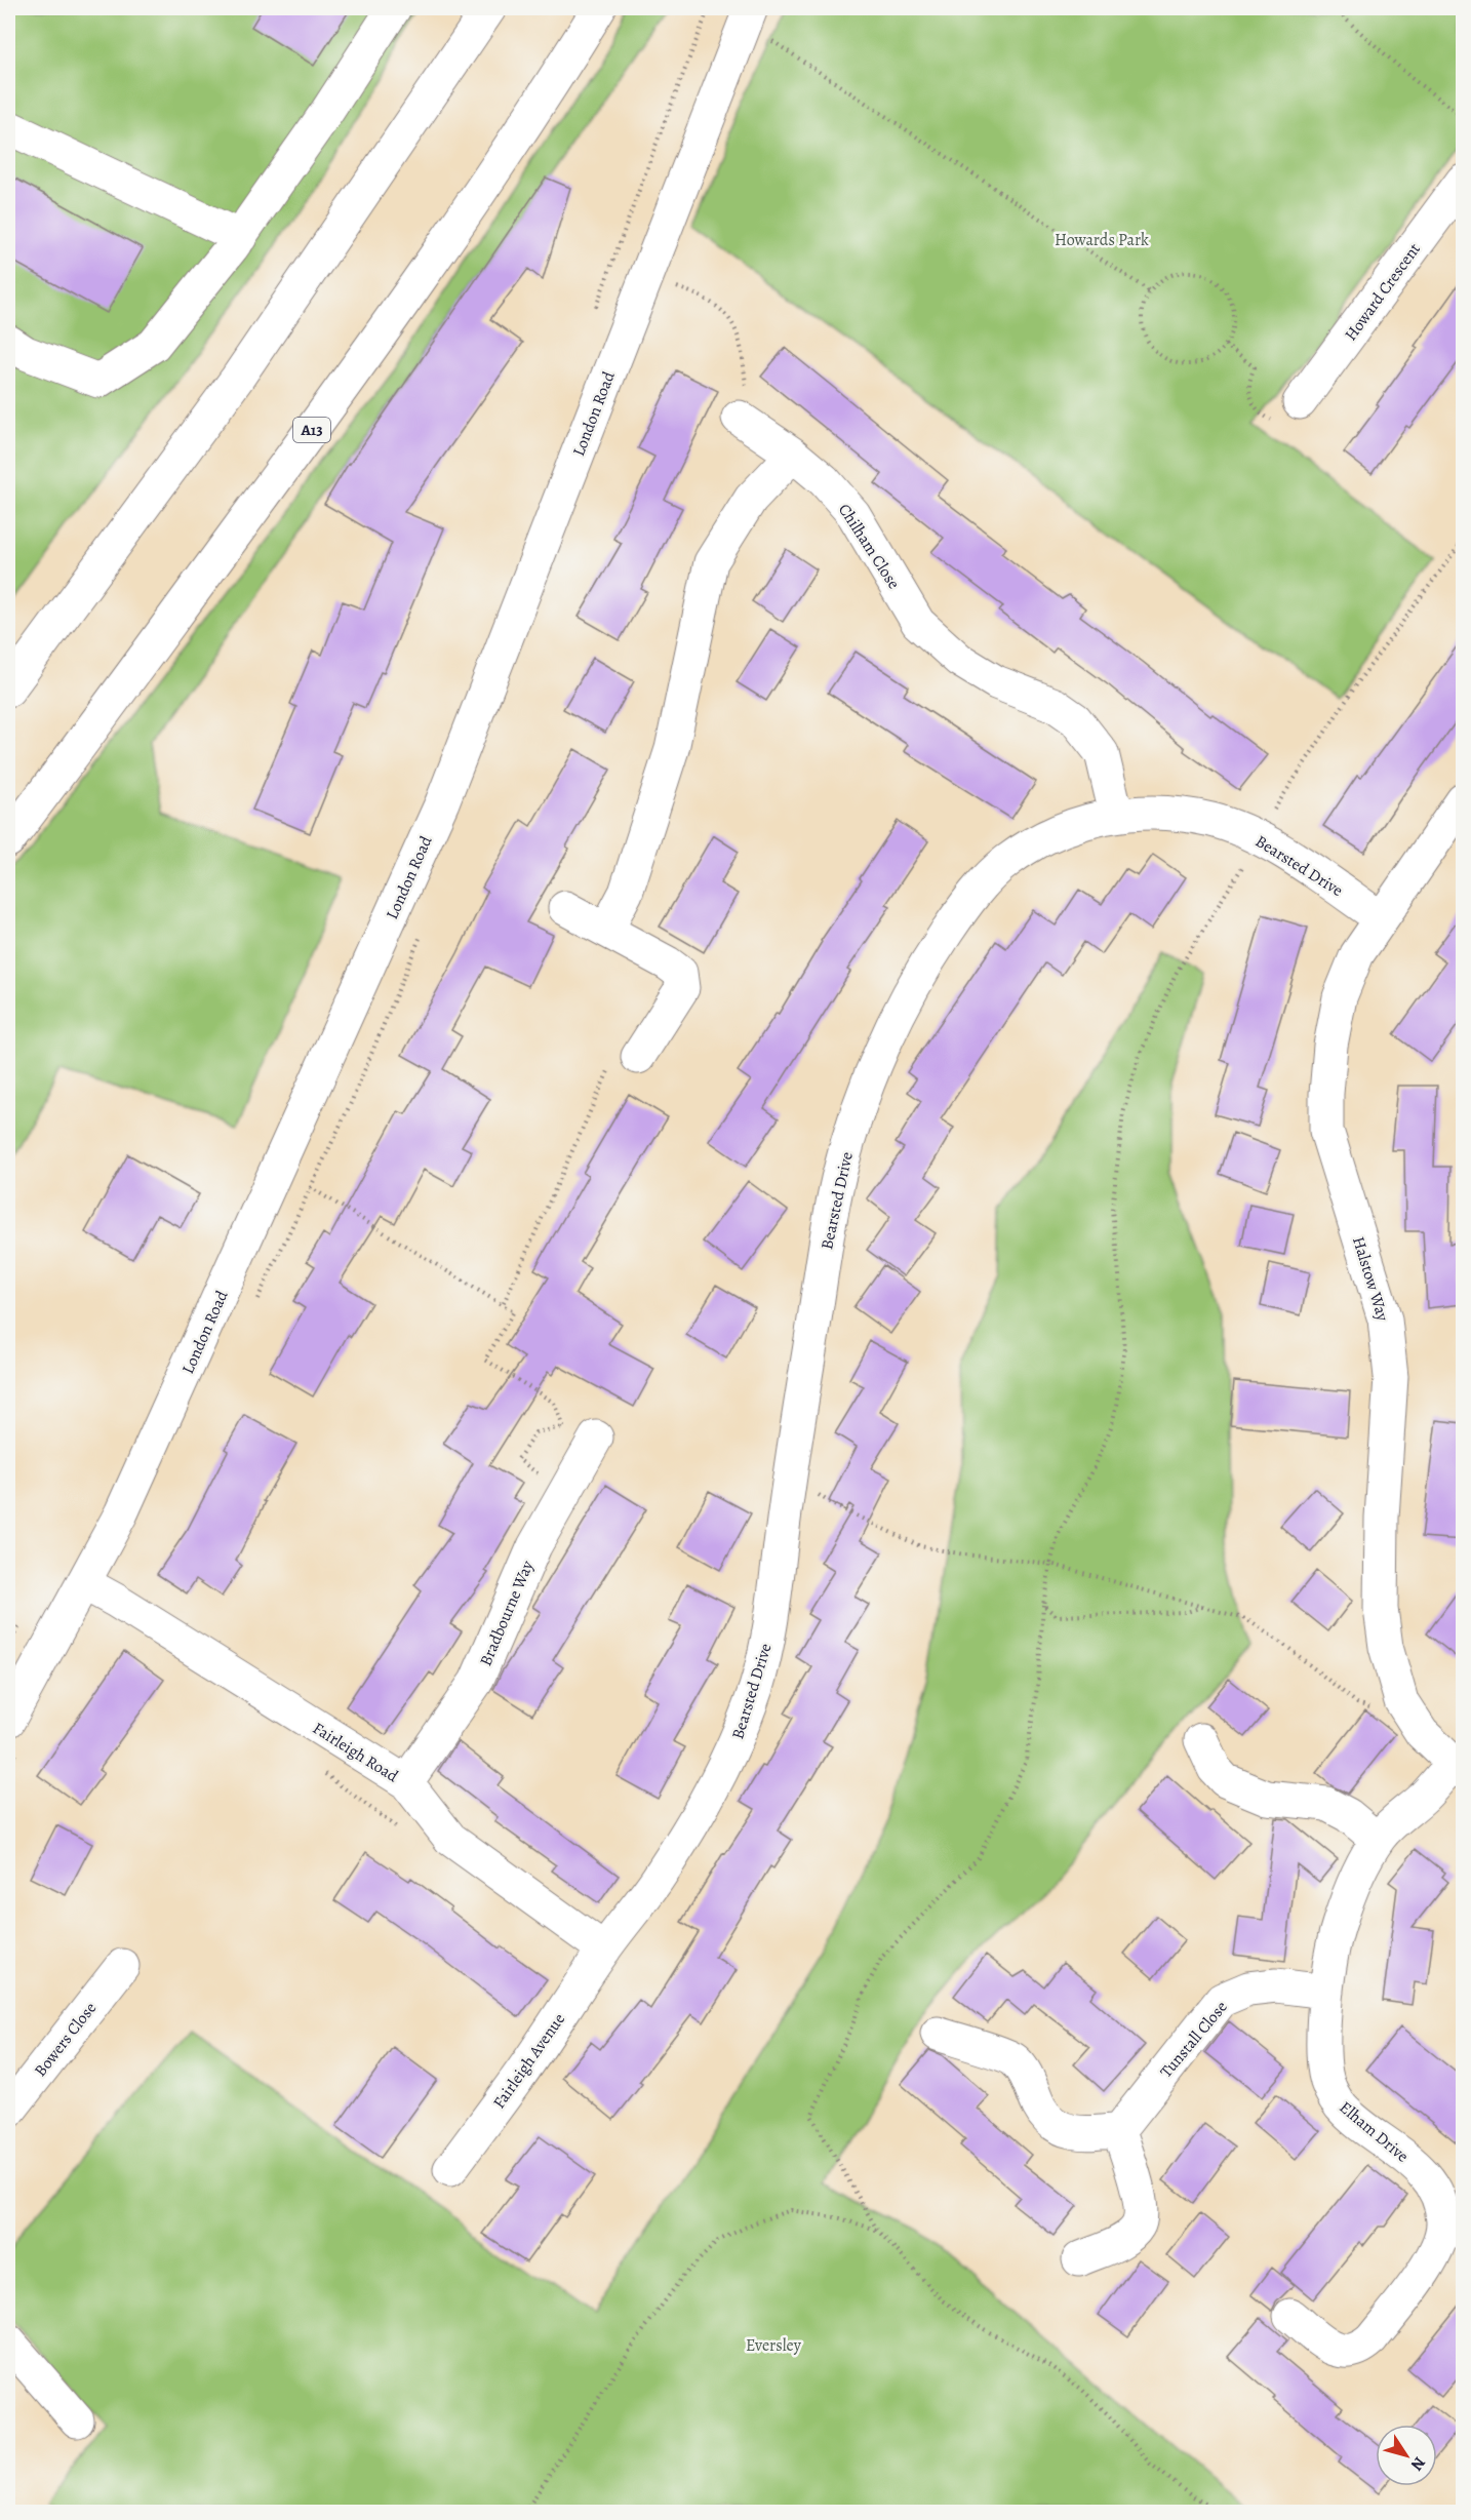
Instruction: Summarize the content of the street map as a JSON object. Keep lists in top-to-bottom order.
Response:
{
  "streets": {
    "main road": [
      "Howard Crescent",
      "London Road",
      "A13",
      "Chilham Close",
      "Bearsted Drive",
      "Halstow Way",
      "Bradbourne Way",
      "Fairleigh Road",
      "Bowers Close",
      "Tunstall Close",
      "Fairleigh Avenue",
      "Elham Drive"
    ]
  },
  "crossings": [
    ["London Road", "Fairleigh Road"],
    ["Chilham Close", "Bearsted Drive"],
    ["Bearsted Drive", "Halstow Way"],
    ["Bearsted Drive", "Fairleigh Road"],
    ["Bearsted Drive", "Fairleigh Avenue"],
    ["Halstow Way", "Elham Drive"],
    ["Bradbourne Way", "Fairleigh Road"],
    ["Fairleigh Road", "Fairleigh Avenue"],
    ["Tunstall Close", "Elham Drive"]
  ],
  "parks": ["Howards Park", "Eversley"],
  "north": "bottom right"
}
